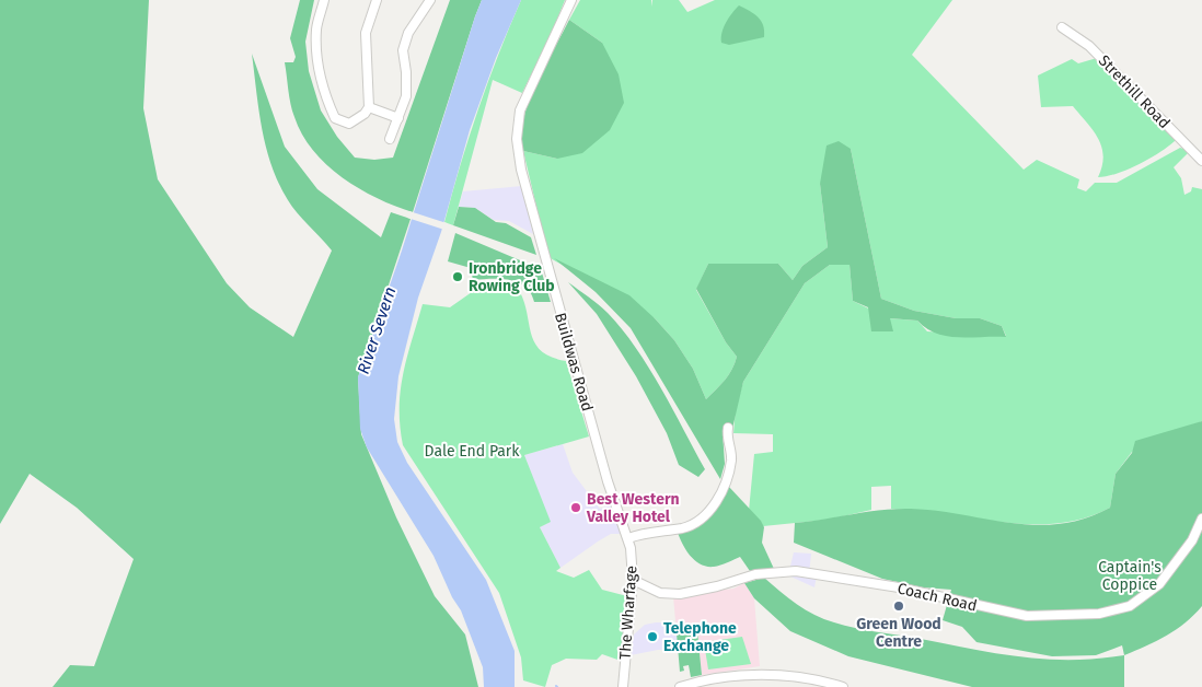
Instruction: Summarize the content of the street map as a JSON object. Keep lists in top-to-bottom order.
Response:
{
  "streets": {
    "street": [
      "Strethill Road",
      "Buildwas Road",
      "Coach Road",
      "The Wharfage"
    ]
  },
  "crossings": [
    ["Buildwas Road", "The Wharfage"],
    ["Coach Road", "The Wharfage"]
  ],
  "water": ["River Severn"],
  "parks": ["Dale End Park", "Captain's Coppice"],
  "places": [
    "Ironbridge Rowing Club",
    "Best Western Valley Hotel",
    "Green Wood Centre",
    "Telephone Exchange"
  ]
}
